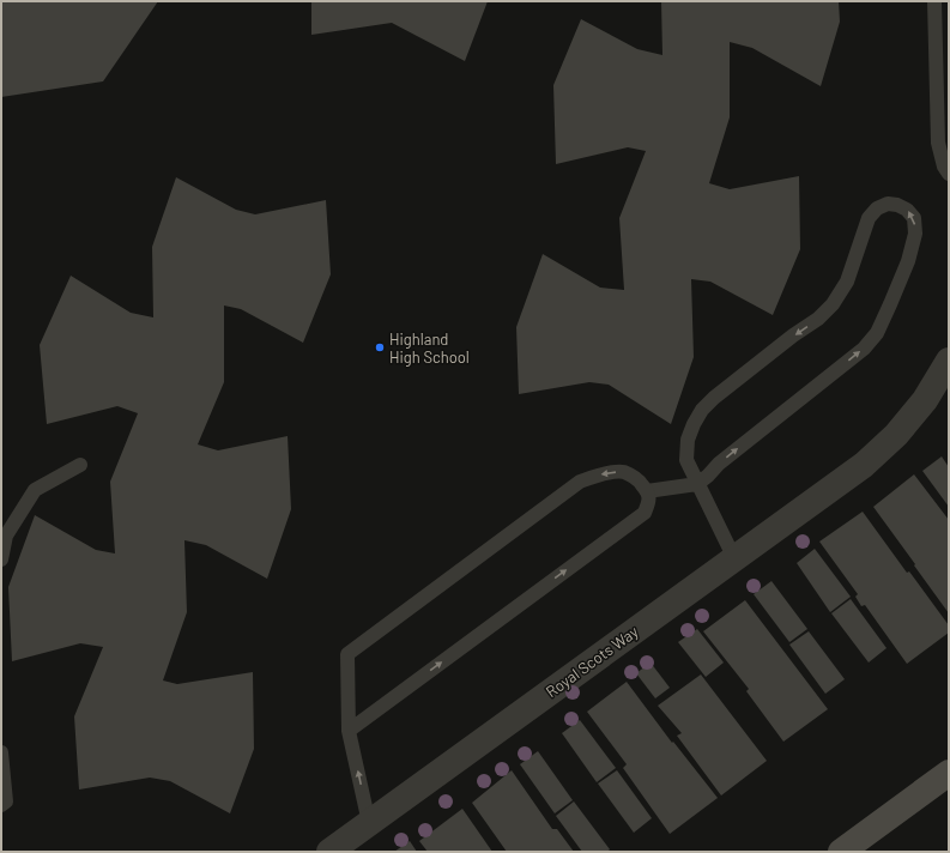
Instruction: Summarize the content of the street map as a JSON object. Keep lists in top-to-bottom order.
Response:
{
  "streets": {
    "street": ["Royal Scots Way"]
  },
  "places": ["Highland High School"]
}
